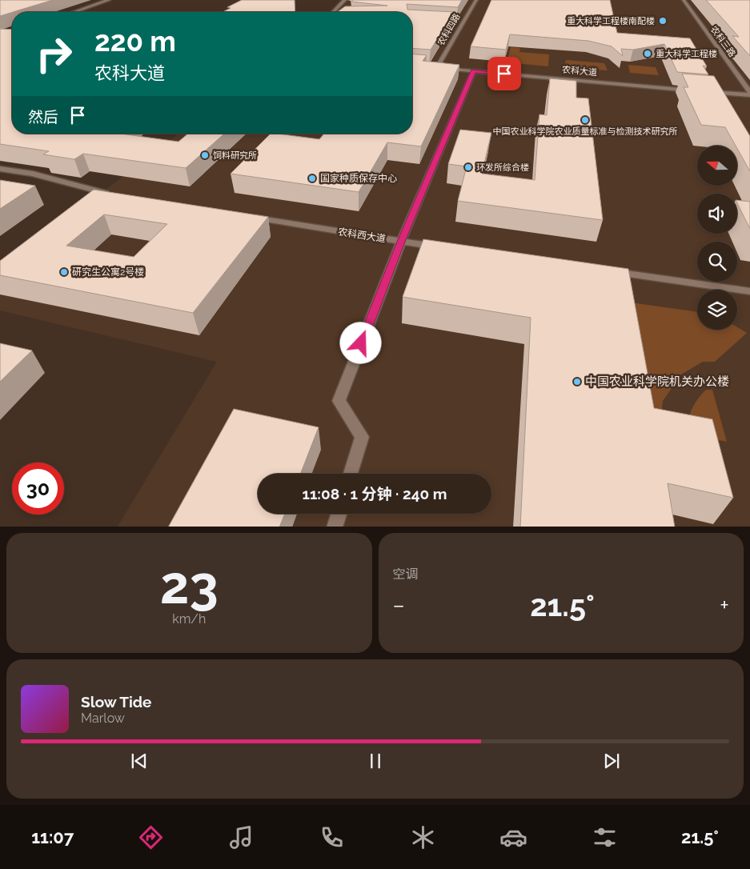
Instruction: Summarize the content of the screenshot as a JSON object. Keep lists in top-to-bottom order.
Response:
{
  "streets": {
    "street": [
      "农科四路",
      "农科三路",
      "农科大道",
      "农科西大道"
    ]
  },
  "crossings": [
    ["农科四路", "农科大道"]
  ],
  "places": [
    "重大科学工程楼南配楼",
    "重大科学工程楼",
    "中国农业科学院农业质量标准与检测技术研究所",
    "饲料研究所",
    "环发所综合楼",
    "国家种质保存中心",
    "研究生公寓2号楼",
    "中国农业科学院机关办公楼"
  ],
  "north": "left",
  "page": {
    "turn": ["220 m", "农科大道"],
    "then": "然后",
    "limit": "30",
    "trip": "11:08 · 1 分钟 · 240 m",
    "tile": [
      ["23", "km/h"],
      "空调"
    ],
    "heat": ["−", "21.5°", "+"],
    "song": ["Slow Tide", "Marlow"],
    "tabs": ["11:07", "21.5°"]
  }
}
